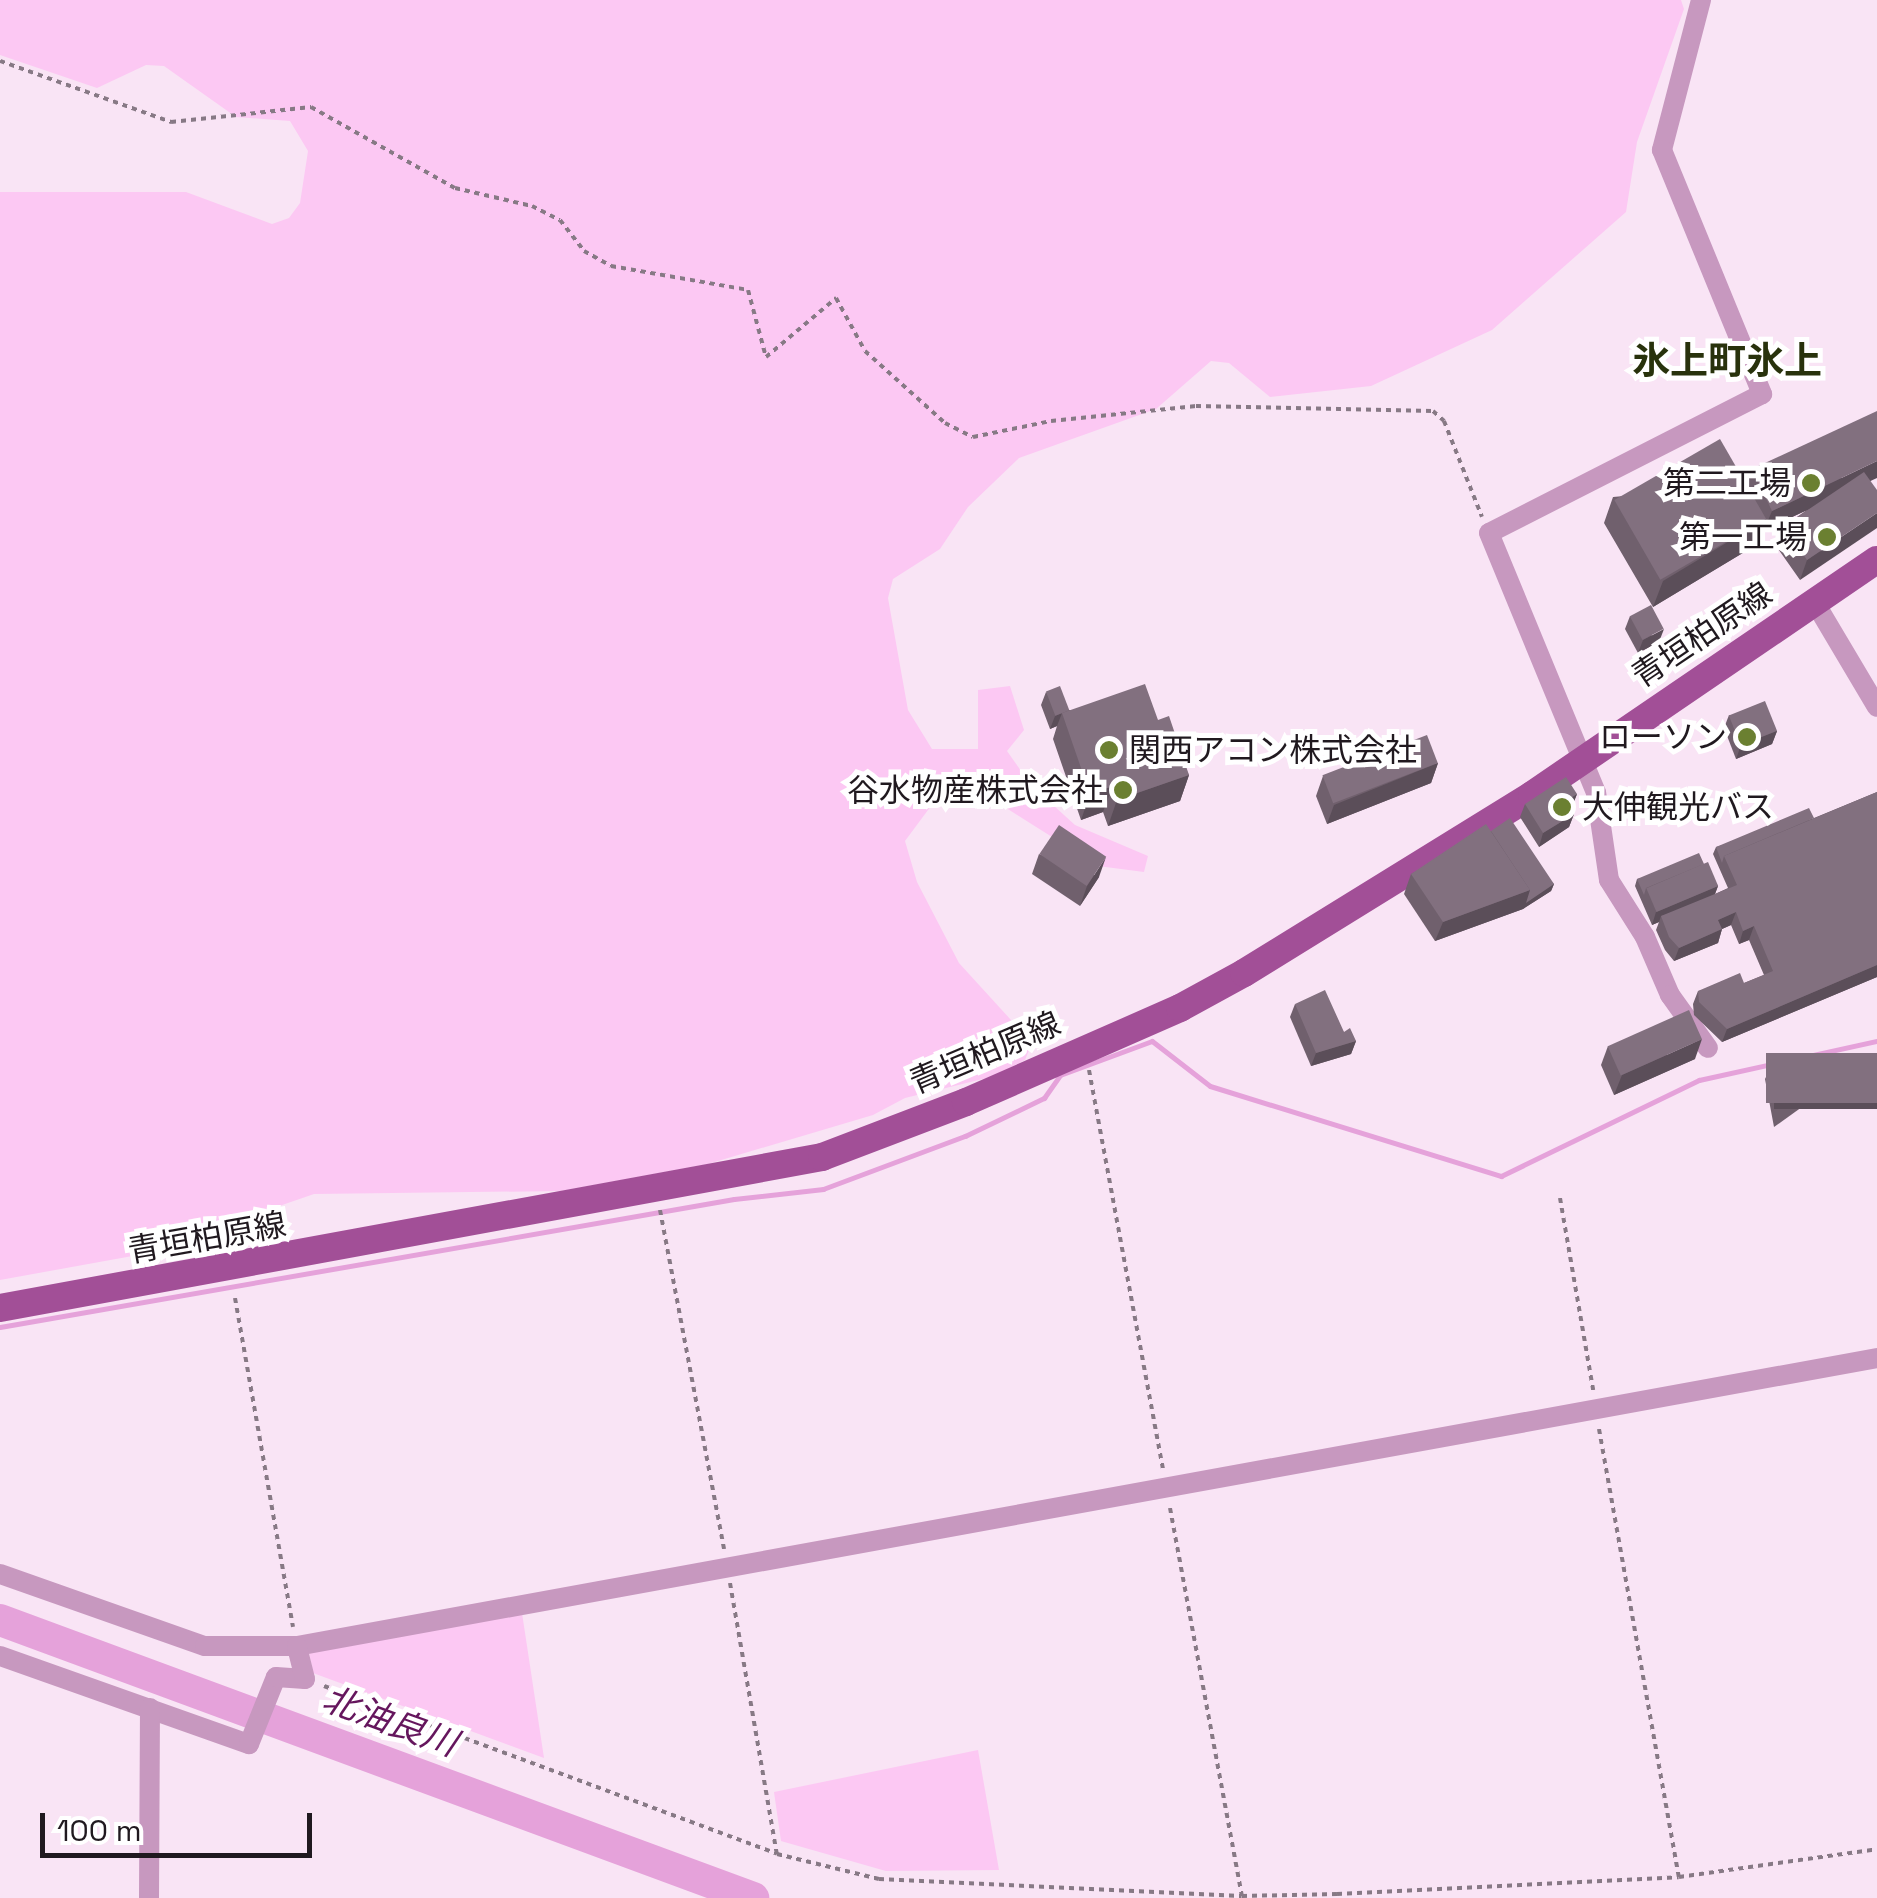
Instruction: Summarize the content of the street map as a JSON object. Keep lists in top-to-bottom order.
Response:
{
  "streets": {
    "main road": ["青垣柏原線"]
  },
  "districts": ["氷上町氷上"],
  "water": ["北油良川"],
  "places": [
    "第二工場",
    "第一工場",
    "ローソン",
    "関西アコン株式会社",
    "谷水物産株式会社",
    "大伸観光バス"
  ],
  "scale_bar": "100 m"
}
